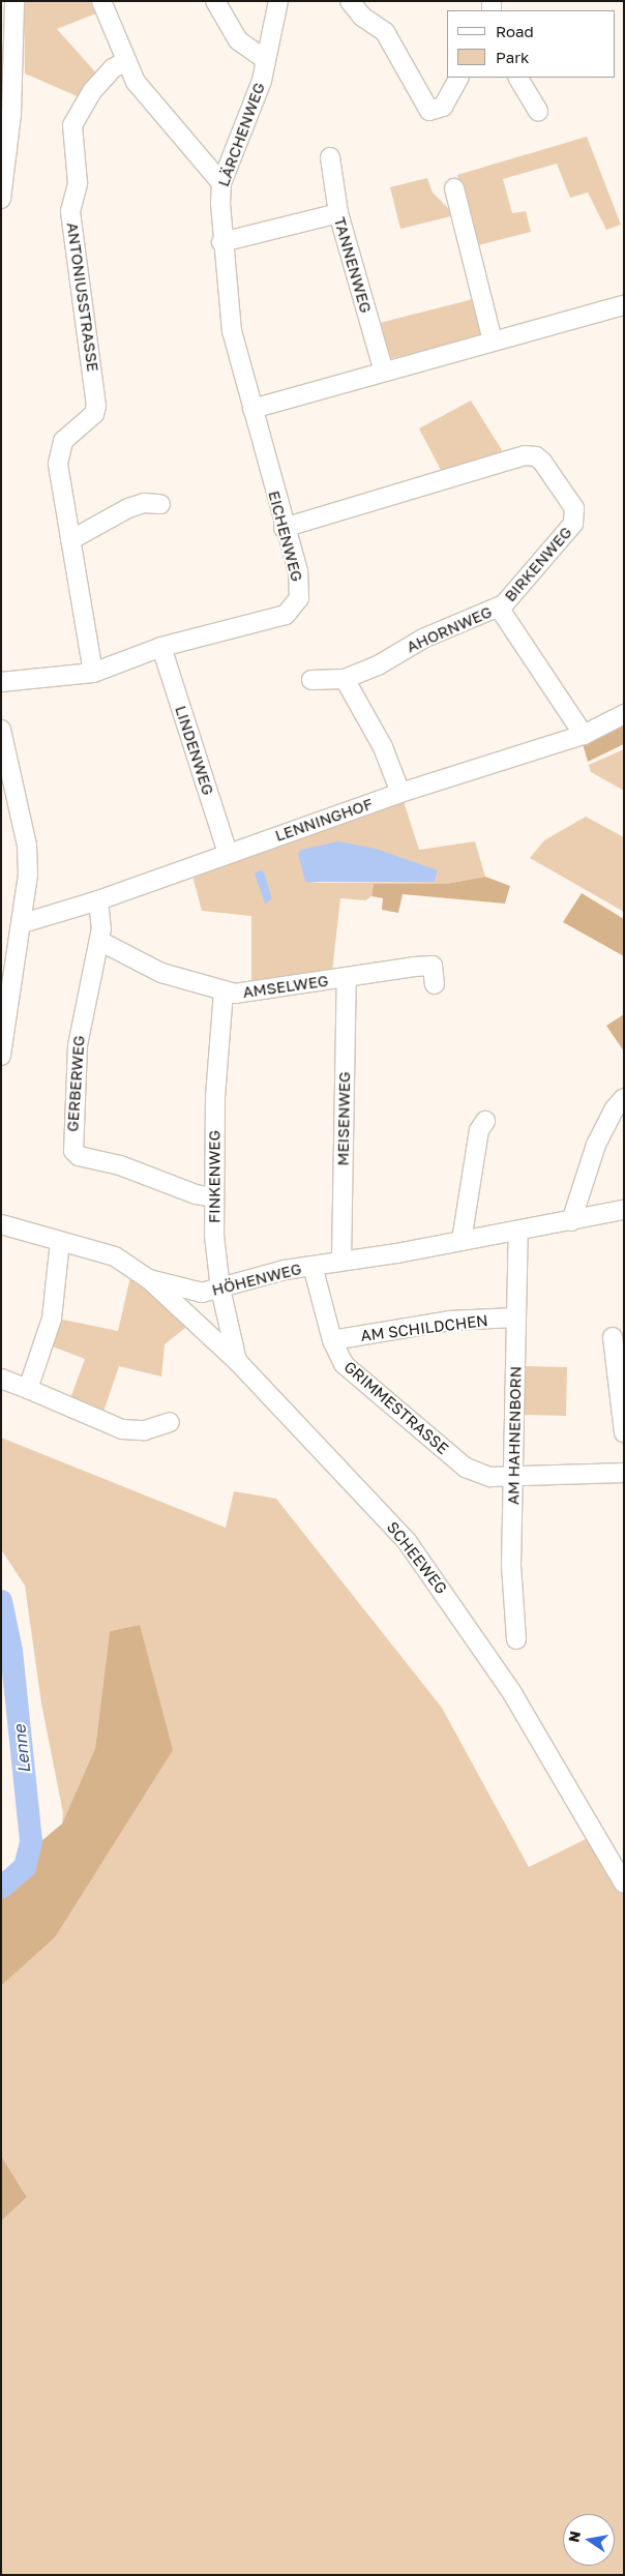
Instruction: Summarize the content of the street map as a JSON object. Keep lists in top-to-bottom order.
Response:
{
  "streets": {
    "street": [
      "LÄRCHENWEG",
      "TANNENWEG",
      "ANTONIUSSTRASSE",
      "EICHENWEG",
      "BIRKENWEG",
      "AHORNWEG",
      "LINDENWEG",
      "LENNINGHOF",
      "AMSELWEG",
      "GERBERWEG",
      "MEISENWEG",
      "FINKENWEG",
      "HÖHENWEG",
      "AM SCHILDCHEN",
      "GRIMMESTRASSE",
      "AM HAHNENBORN",
      "SCHEEWEG"
    ]
  },
  "crossings": [
    ["LÄRCHENWEG", "EICHENWEG"],
    ["ANTONIUSSTRASSE", "EICHENWEG"],
    ["EICHENWEG", "BIRKENWEG"],
    ["EICHENWEG", "LINDENWEG"],
    ["BIRKENWEG", "AHORNWEG"],
    ["BIRKENWEG", "LENNINGHOF"],
    ["LINDENWEG", "LENNINGHOF"],
    ["LENNINGHOF", "GERBERWEG"],
    ["AMSELWEG", "GERBERWEG"],
    ["AMSELWEG", "MEISENWEG"],
    ["AMSELWEG", "FINKENWEG"],
    ["GERBERWEG", "FINKENWEG"],
    ["MEISENWEG", "HÖHENWEG"],
    ["FINKENWEG", "HÖHENWEG"],
    ["FINKENWEG", "SCHEEWEG"],
    ["HÖHENWEG", "GRIMMESTRASSE"],
    ["HÖHENWEG", "AM HAHNENBORN"],
    ["HÖHENWEG", "SCHEEWEG"],
    ["AM SCHILDCHEN", "GRIMMESTRASSE"],
    ["AM SCHILDCHEN", "AM HAHNENBORN"],
    ["GRIMMESTRASSE", "AM HAHNENBORN"]
  ],
  "water": ["Lenne"],
  "legend": ["Road", "Park"],
  "north": "left"
}
